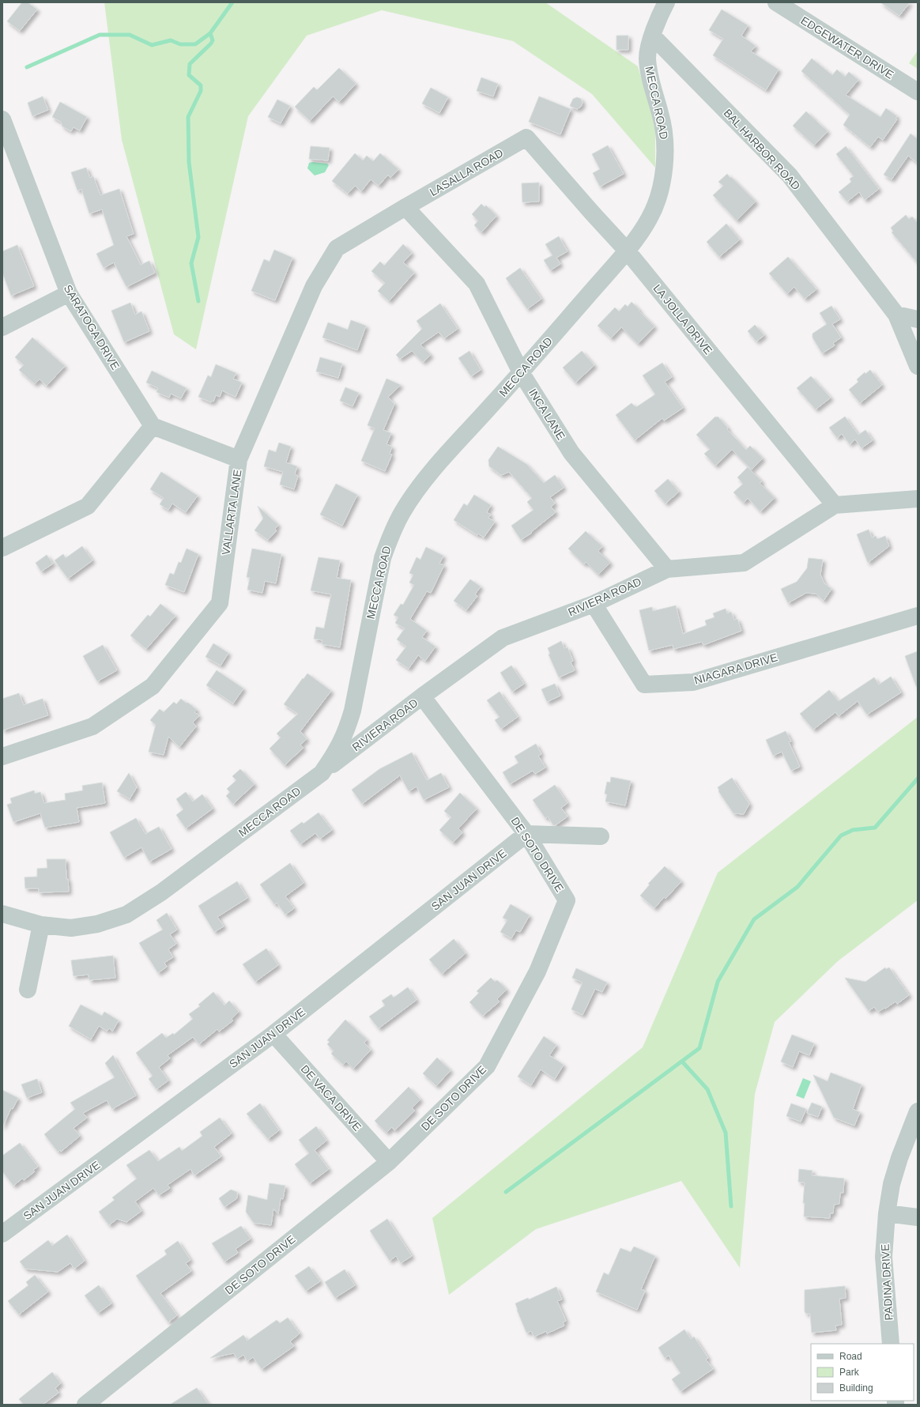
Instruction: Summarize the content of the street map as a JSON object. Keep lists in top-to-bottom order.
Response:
{
  "streets": {
    "street": [
      "EDGEWATER DRIVE",
      "MECCA ROAD",
      "BAL HARBOR ROAD",
      "LASALLA ROAD",
      "LA JOLLA DRIVE",
      "SARATOGA DRIVE",
      "INCA LANE",
      "VALLARTA LANE",
      "RIVIERA ROAD",
      "NIAGARA DRIVE",
      "DE SOTO DRIVE",
      "SAN JUAN DRIVE",
      "DE VACA DRIVE",
      "PADINA DRIVE"
    ]
  },
  "crossings": [
    ["MECCA ROAD", "BAL HARBOR ROAD"],
    ["MECCA ROAD", "LA JOLLA DRIVE"],
    ["MECCA ROAD", "INCA LANE"],
    ["MECCA ROAD", "RIVIERA ROAD"],
    ["LASALLA ROAD", "LA JOLLA DRIVE"],
    ["LASALLA ROAD", "INCA LANE"],
    ["LASALLA ROAD", "VALLARTA LANE"],
    ["LA JOLLA DRIVE", "RIVIERA ROAD"],
    ["INCA LANE", "VALLARTA LANE"],
    ["INCA LANE", "RIVIERA ROAD"],
    ["RIVIERA ROAD", "NIAGARA DRIVE"],
    ["RIVIERA ROAD", "DE SOTO DRIVE"],
    ["DE SOTO DRIVE", "SAN JUAN DRIVE"],
    ["DE SOTO DRIVE", "DE VACA DRIVE"],
    ["SAN JUAN DRIVE", "DE VACA DRIVE"]
  ],
  "legend": ["Road", "Park", "Building"]
}
